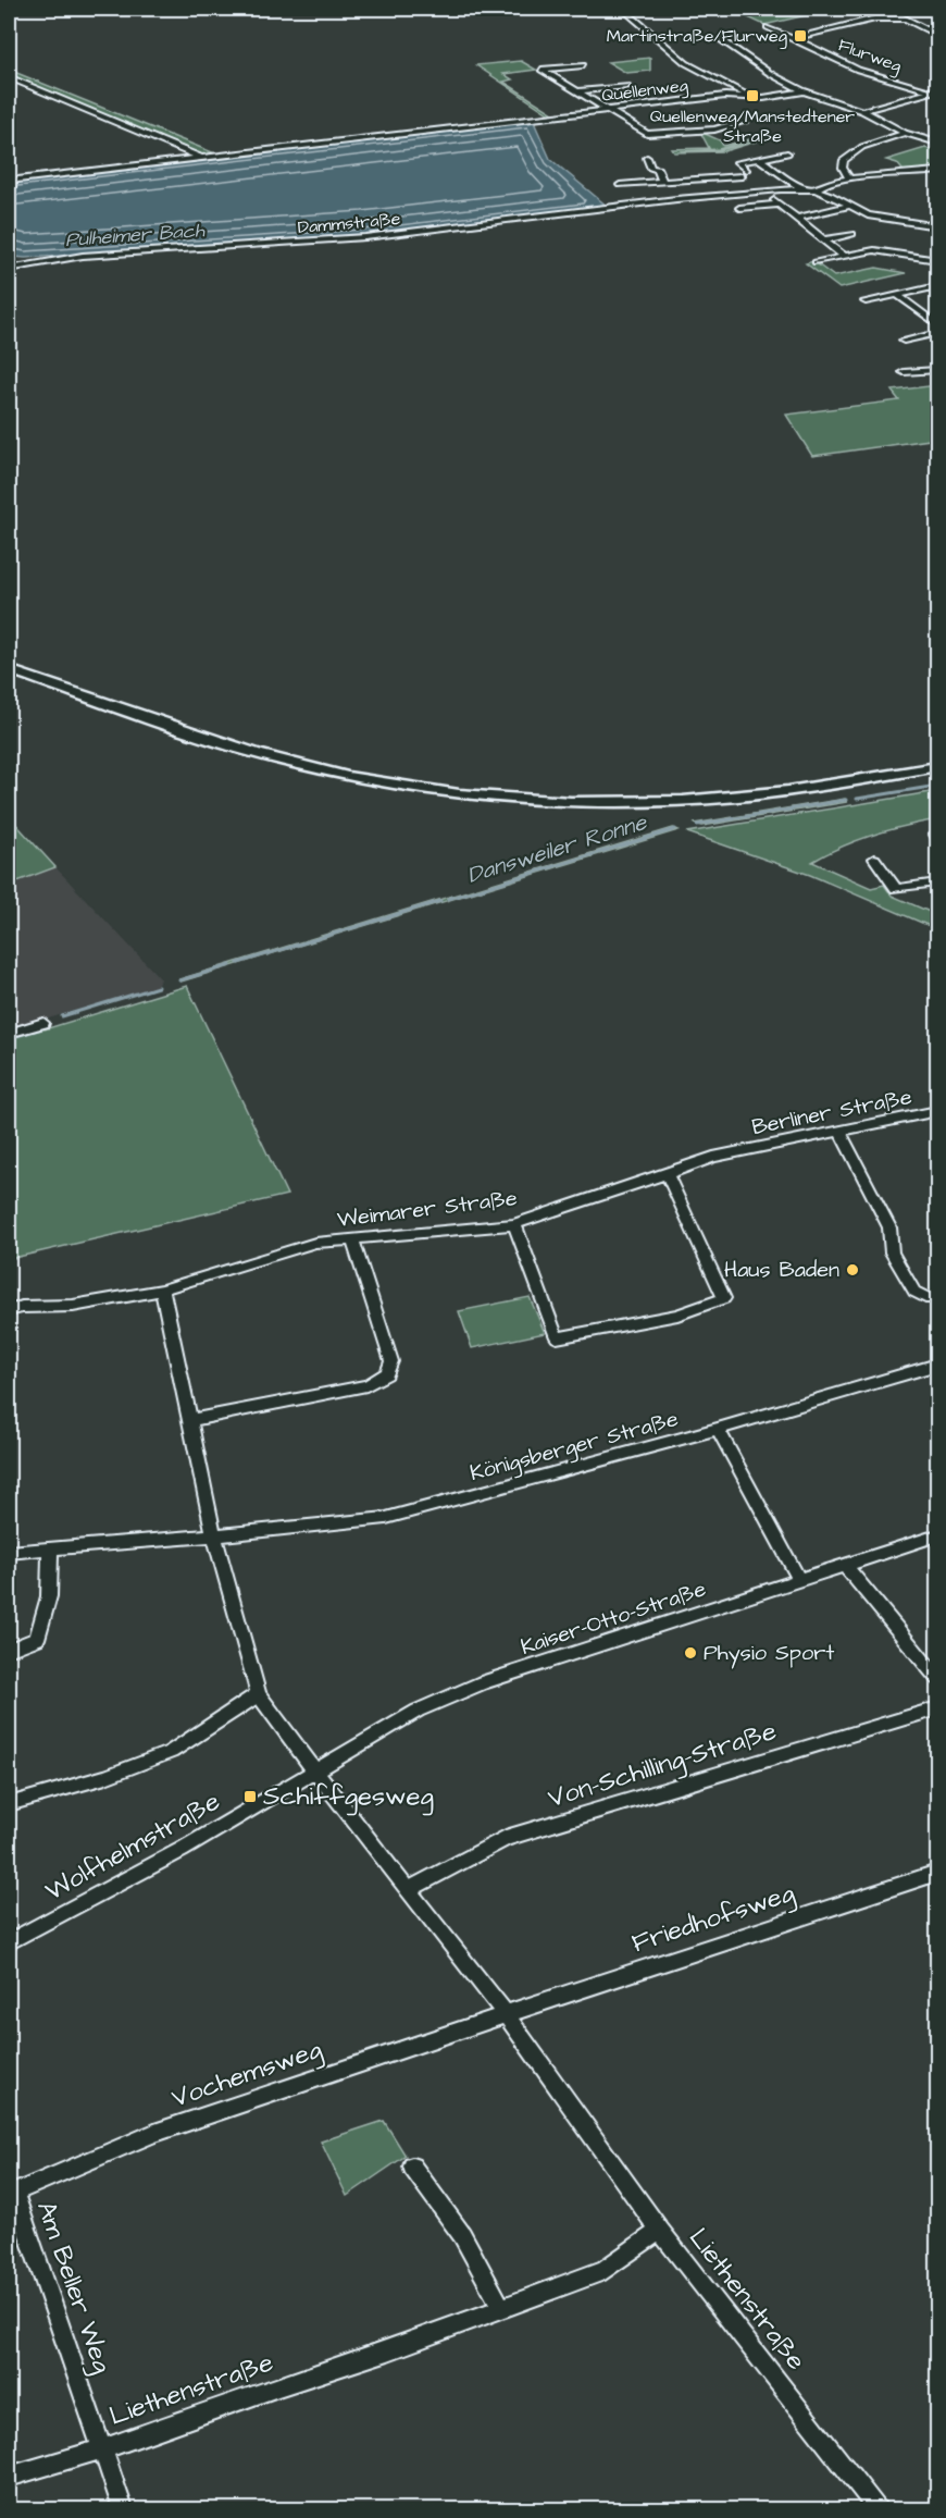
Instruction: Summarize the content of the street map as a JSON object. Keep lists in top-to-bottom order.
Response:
{
  "streets": {
    "street": [
      "Flurweg",
      "Quellenweg",
      "Dammstraße",
      "Berliner Straße",
      "Weimarer Straße",
      "Königsberger Straße",
      "Kaiser-Otto-Straße",
      "Von-Schilling-Straße",
      "Wolfhelmstraße",
      "Friedhofsweg",
      "Vochemsweg",
      "Am Beller Weg",
      "Liethenstraße"
    ]
  },
  "crossings": [
    ["Berliner Straße", "Weimarer Straße"],
    ["Kaiser-Otto-Straße", "Wolfhelmstraße"],
    ["Friedhofsweg", "Vochemsweg"],
    ["Vochemsweg", "Am Beller Weg"],
    ["Am Beller Weg", "Liethenstraße"]
  ],
  "water": ["Pulheimer Bach", "Dansweiler Ronne"],
  "places": {
    "transit": ["Martinstraße/Flurweg", "Quellenweg/Manstedtener Straße", "Schiffgesweg"],
    "other": ["Haus Baden", "Physio Sport"]
  }
}
